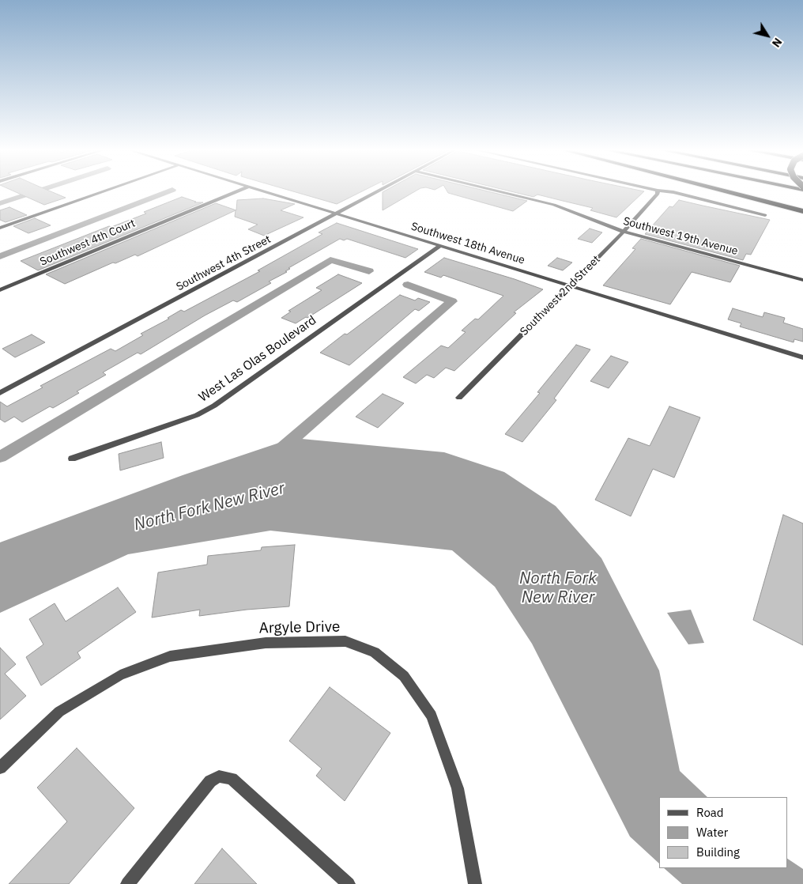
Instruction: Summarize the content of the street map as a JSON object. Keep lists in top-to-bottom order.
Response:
{
  "streets": {
    "street": [
      "Southwest 19th Avenue",
      "Southwest 4th Court",
      "Southwest 18th Avenue",
      "Southwest 4th Street",
      "Southwest 2nd Street",
      "West Las Olas Boulevard",
      "Argyle Drive"
    ]
  },
  "crossings": [
    ["Southwest 19th Avenue", "Southwest 2nd Street"],
    ["Southwest 18th Avenue", "Southwest 4th Street"],
    ["Southwest 18th Avenue", "Southwest 2nd Street"],
    ["Southwest 18th Avenue", "West Las Olas Boulevard"]
  ],
  "water": ["North Fork New River"],
  "legend": ["Road", "Water", "Building"],
  "north": "bottom right"
}
